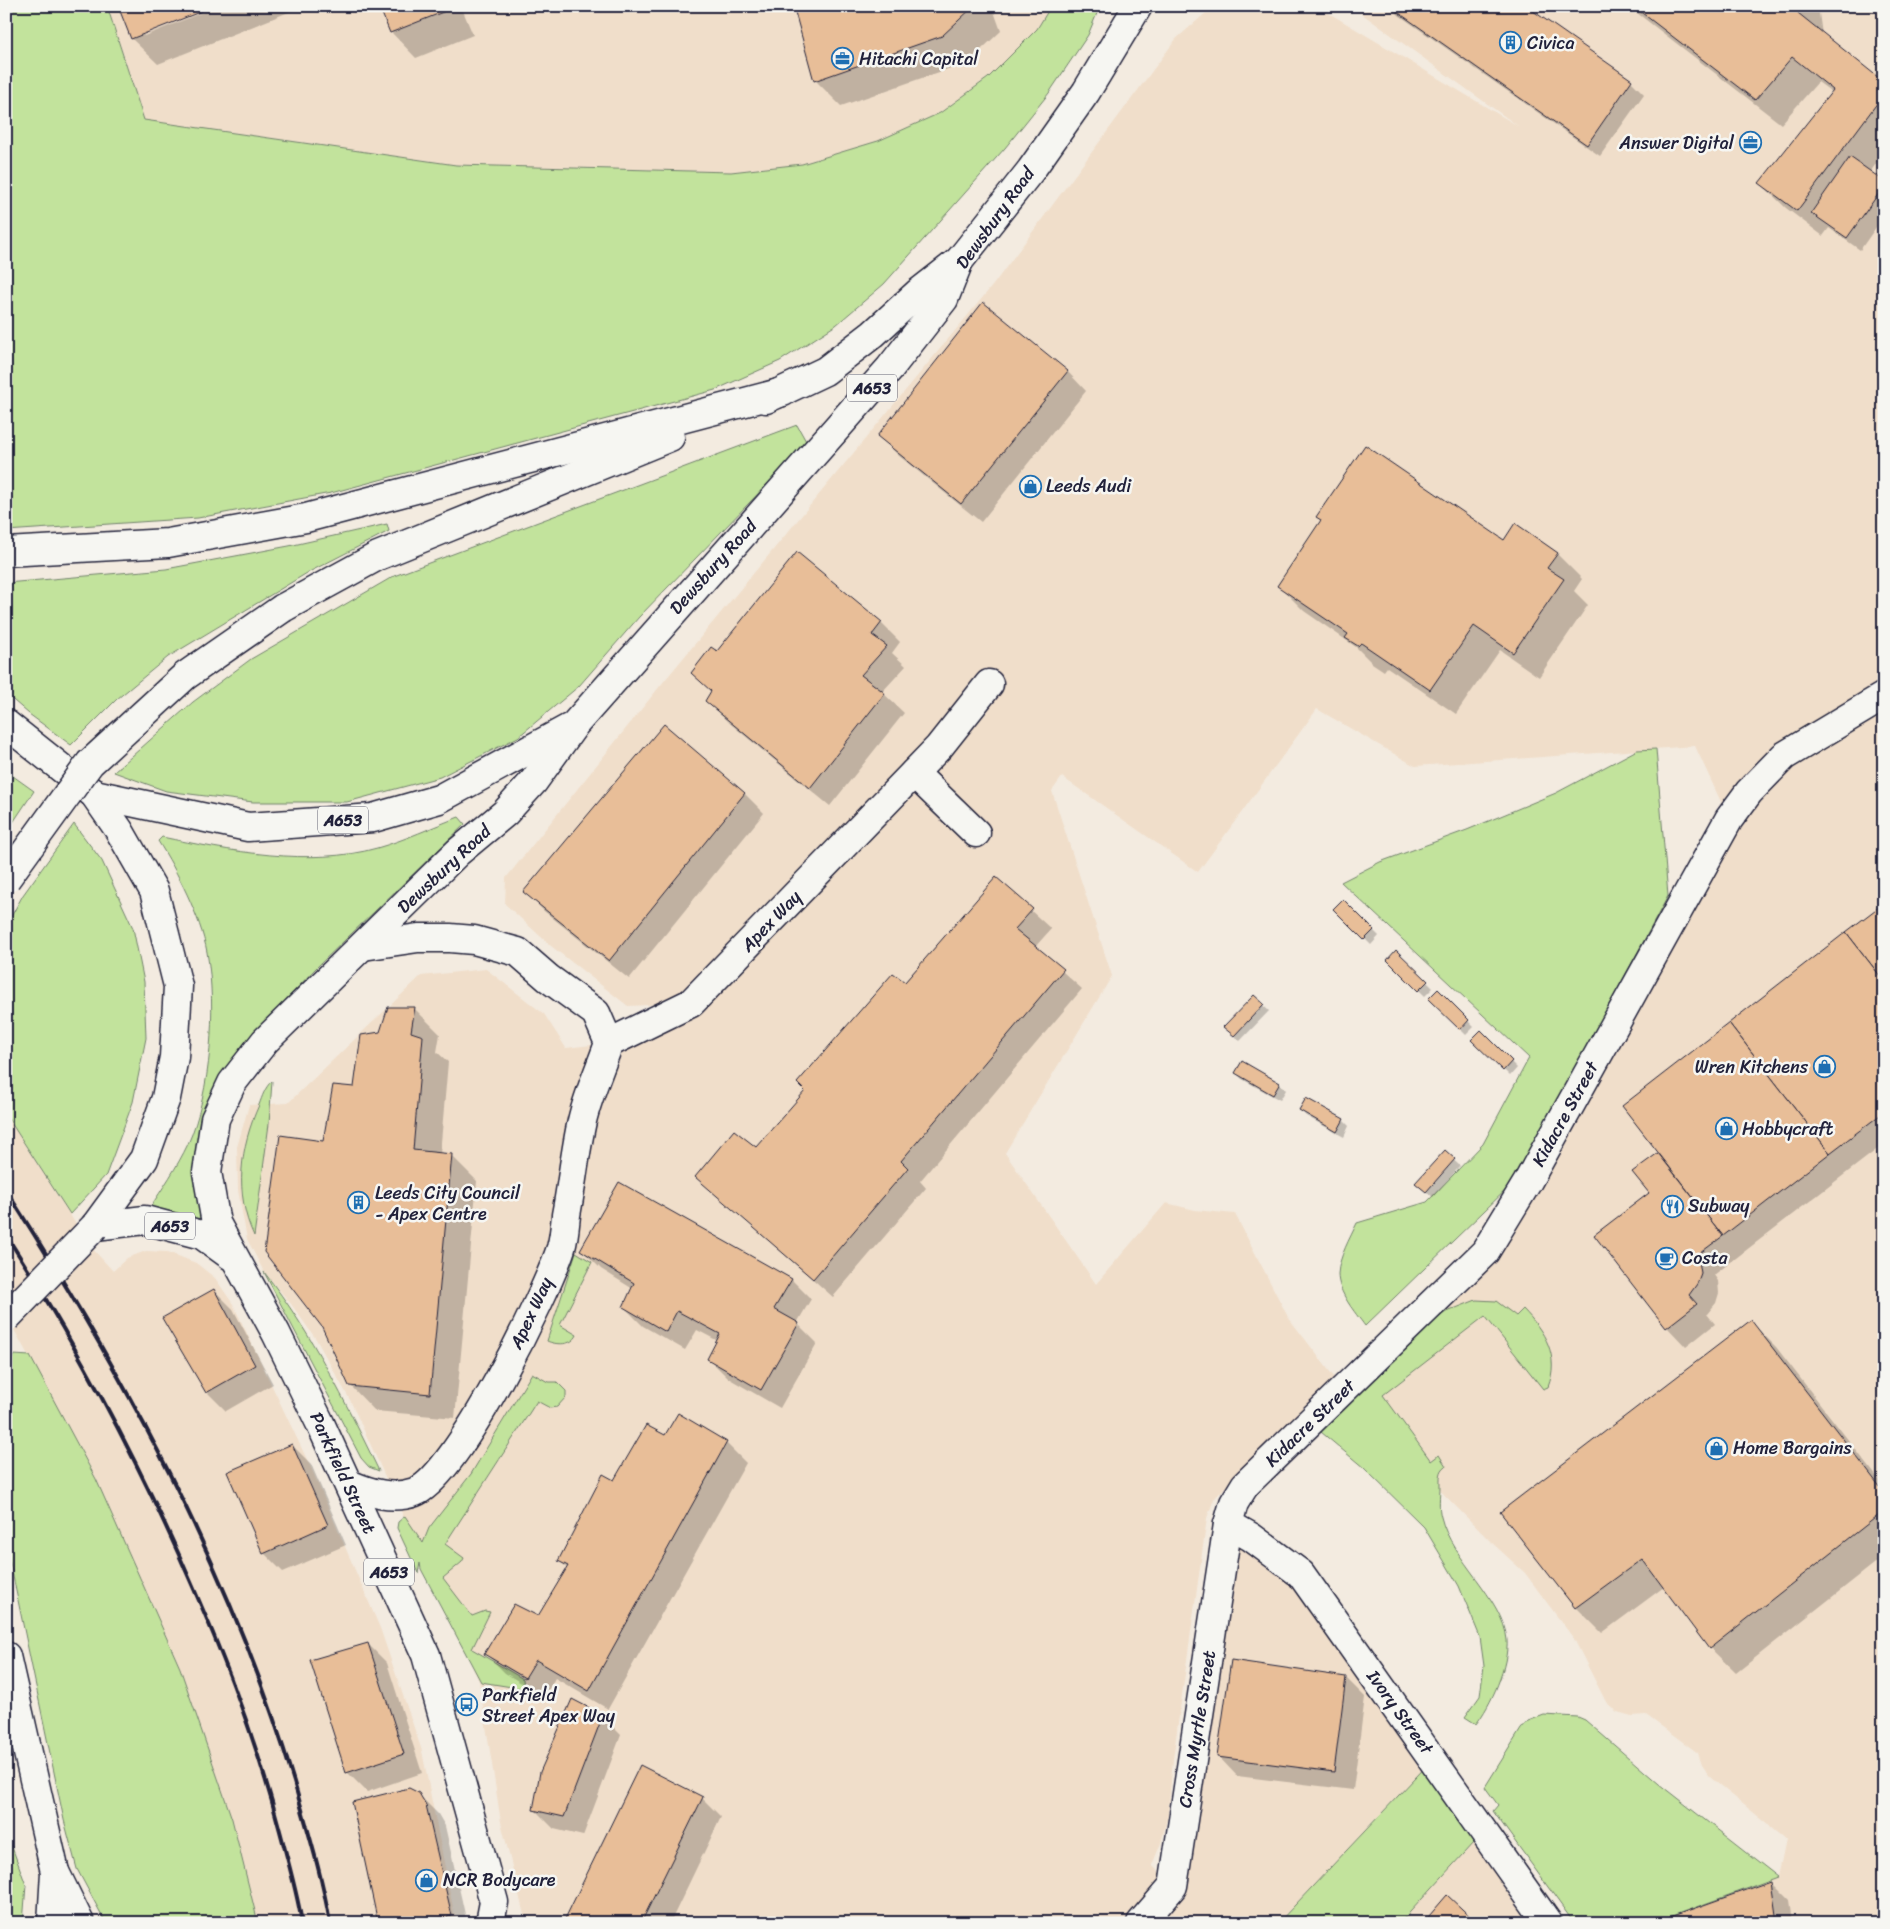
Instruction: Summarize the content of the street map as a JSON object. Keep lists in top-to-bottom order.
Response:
{
  "streets": {
    "main road": [
      "Dewsbury Road",
      "A653",
      "Apex Way",
      "Kidacre Street",
      "Parkfield Street",
      "Ivory Street",
      "Cross Myrtle Street"
    ]
  },
  "crossings": [
    ["Dewsbury Road", "A653"],
    ["Dewsbury Road", "Parkfield Street"],
    ["A653", "Parkfield Street"],
    ["Apex Way", "Parkfield Street"],
    ["Kidacre Street", "Ivory Street"],
    ["Kidacre Street", "Cross Myrtle Street"],
    ["Ivory Street", "Cross Myrtle Street"]
  ],
  "places": {
    "building": ["Civica", "Leeds City Council - Apex Centre"],
    "office": ["Hitachi Capital", "Answer Digital"],
    "shop": [
      "Leeds Audi",
      "Wren Kitchens",
      "Hobbycraft",
      "Home Bargains",
      "NCR Bodycare"
    ],
    "restaurant": ["Subway"],
    "cafe": ["Costa"],
    "bus stop": ["Parkfield Street Apex Way"]
  }
}
